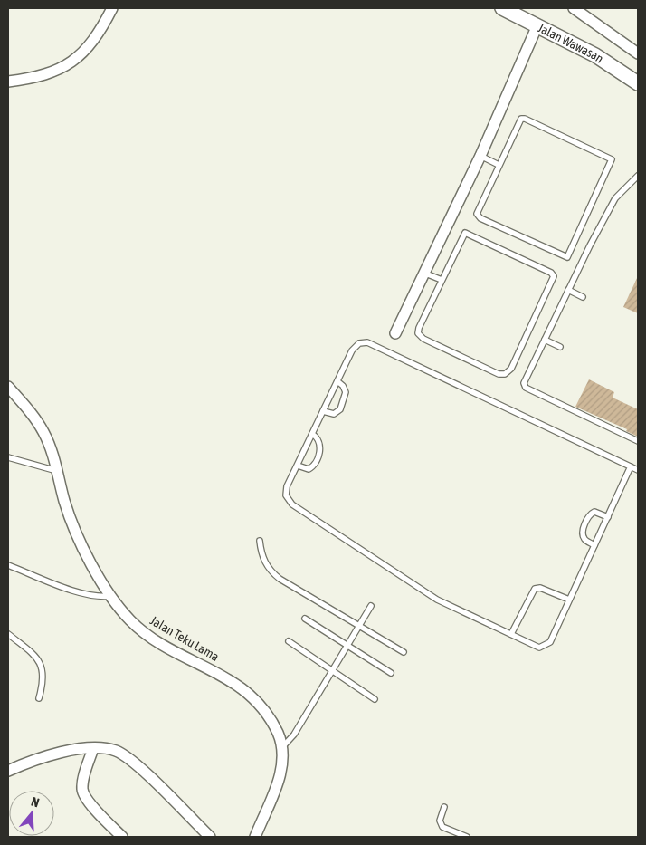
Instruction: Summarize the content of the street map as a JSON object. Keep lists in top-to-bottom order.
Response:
{
  "streets": {
    "street": ["Jalan Wawasan", "Jalan Teku Lama"]
  },
  "north": "top"
}
